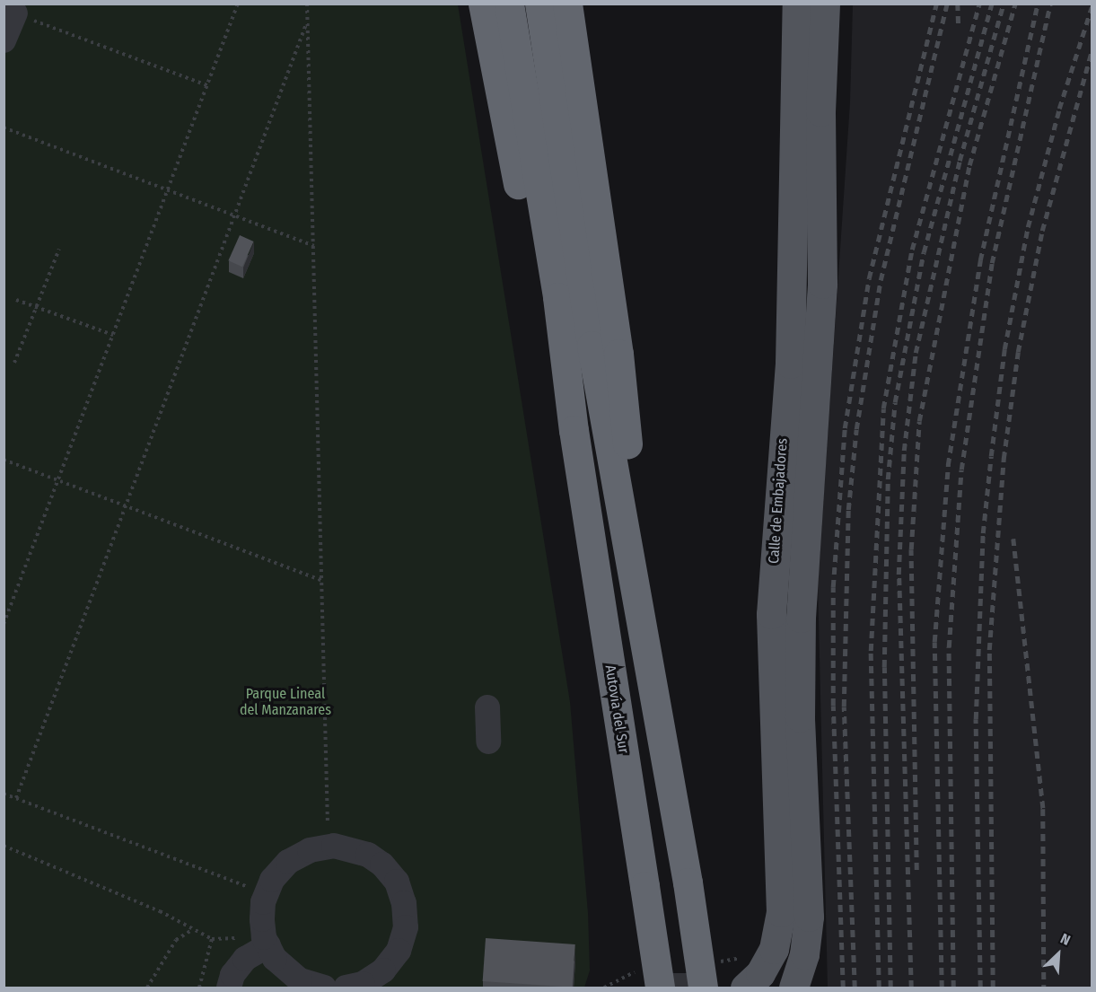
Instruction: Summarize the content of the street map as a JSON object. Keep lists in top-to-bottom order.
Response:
{
  "streets": {
    "highway": ["Autovía del Sur"],
    "main road": ["Calle de Embajadores"]
  },
  "parks": ["Parque Lineal del Manzanares"],
  "north": "top right"
}
